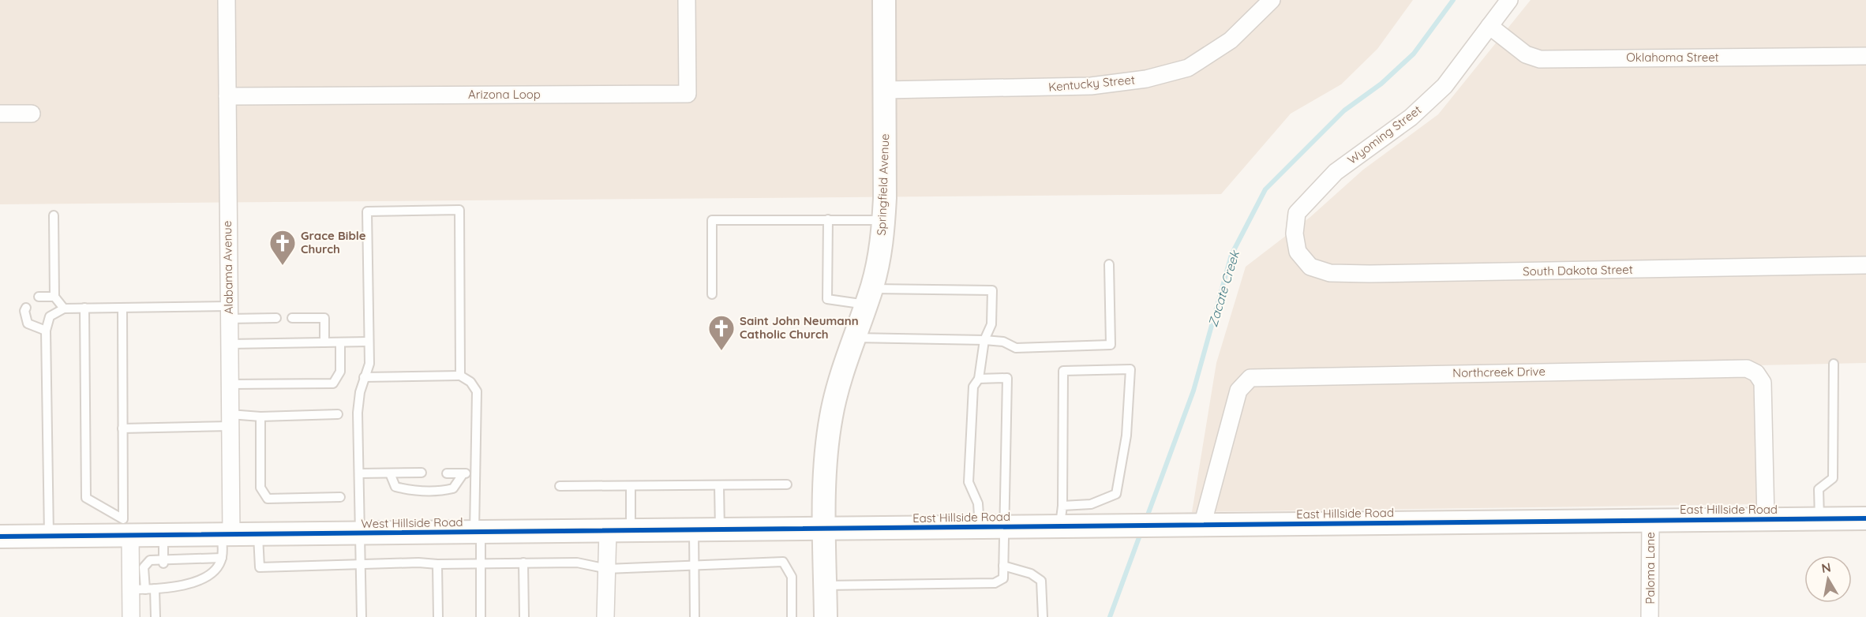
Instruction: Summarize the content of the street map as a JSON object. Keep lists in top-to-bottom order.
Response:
{
  "streets": {
    "street": [
      "Oklahoma Street",
      "Kentucky Street",
      "Arizona Loop",
      "Wyoming Street",
      "Springfield Avenue",
      "Alabama Avenue",
      "South Dakota Street",
      "Northcreek Drive",
      "East Hillside Road",
      "West Hillside Road",
      "Paloma Lane"
    ]
  },
  "crossings": [
    ["Oklahoma Street", "Wyoming Street"],
    ["Kentucky Street", "Springfield Avenue"],
    ["Arizona Loop", "Alabama Avenue"],
    ["Wyoming Street", "South Dakota Street"],
    ["Springfield Avenue", "East Hillside Road"],
    ["Springfield Avenue", "West Hillside Road"],
    ["Alabama Avenue", "West Hillside Road"],
    ["Northcreek Drive", "East Hillside Road"],
    ["East Hillside Road", "West Hillside Road"],
    ["East Hillside Road", "Paloma Lane"]
  ],
  "water": ["Zacate Creek"],
  "places": {
    "church": ["Grace Bible Church", "Saint John Neumann Catholic Church"]
  },
  "north": "top"
}
